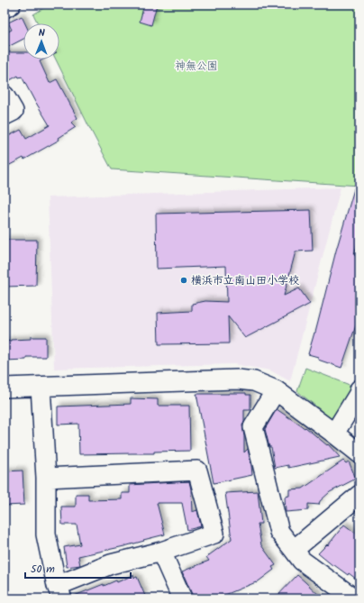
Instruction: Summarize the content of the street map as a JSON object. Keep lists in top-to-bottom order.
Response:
{
  "parks": ["神無公園"],
  "places": ["横浜市立南山田小学校"],
  "scale_bar": "50 m",
  "north": "top"
}
